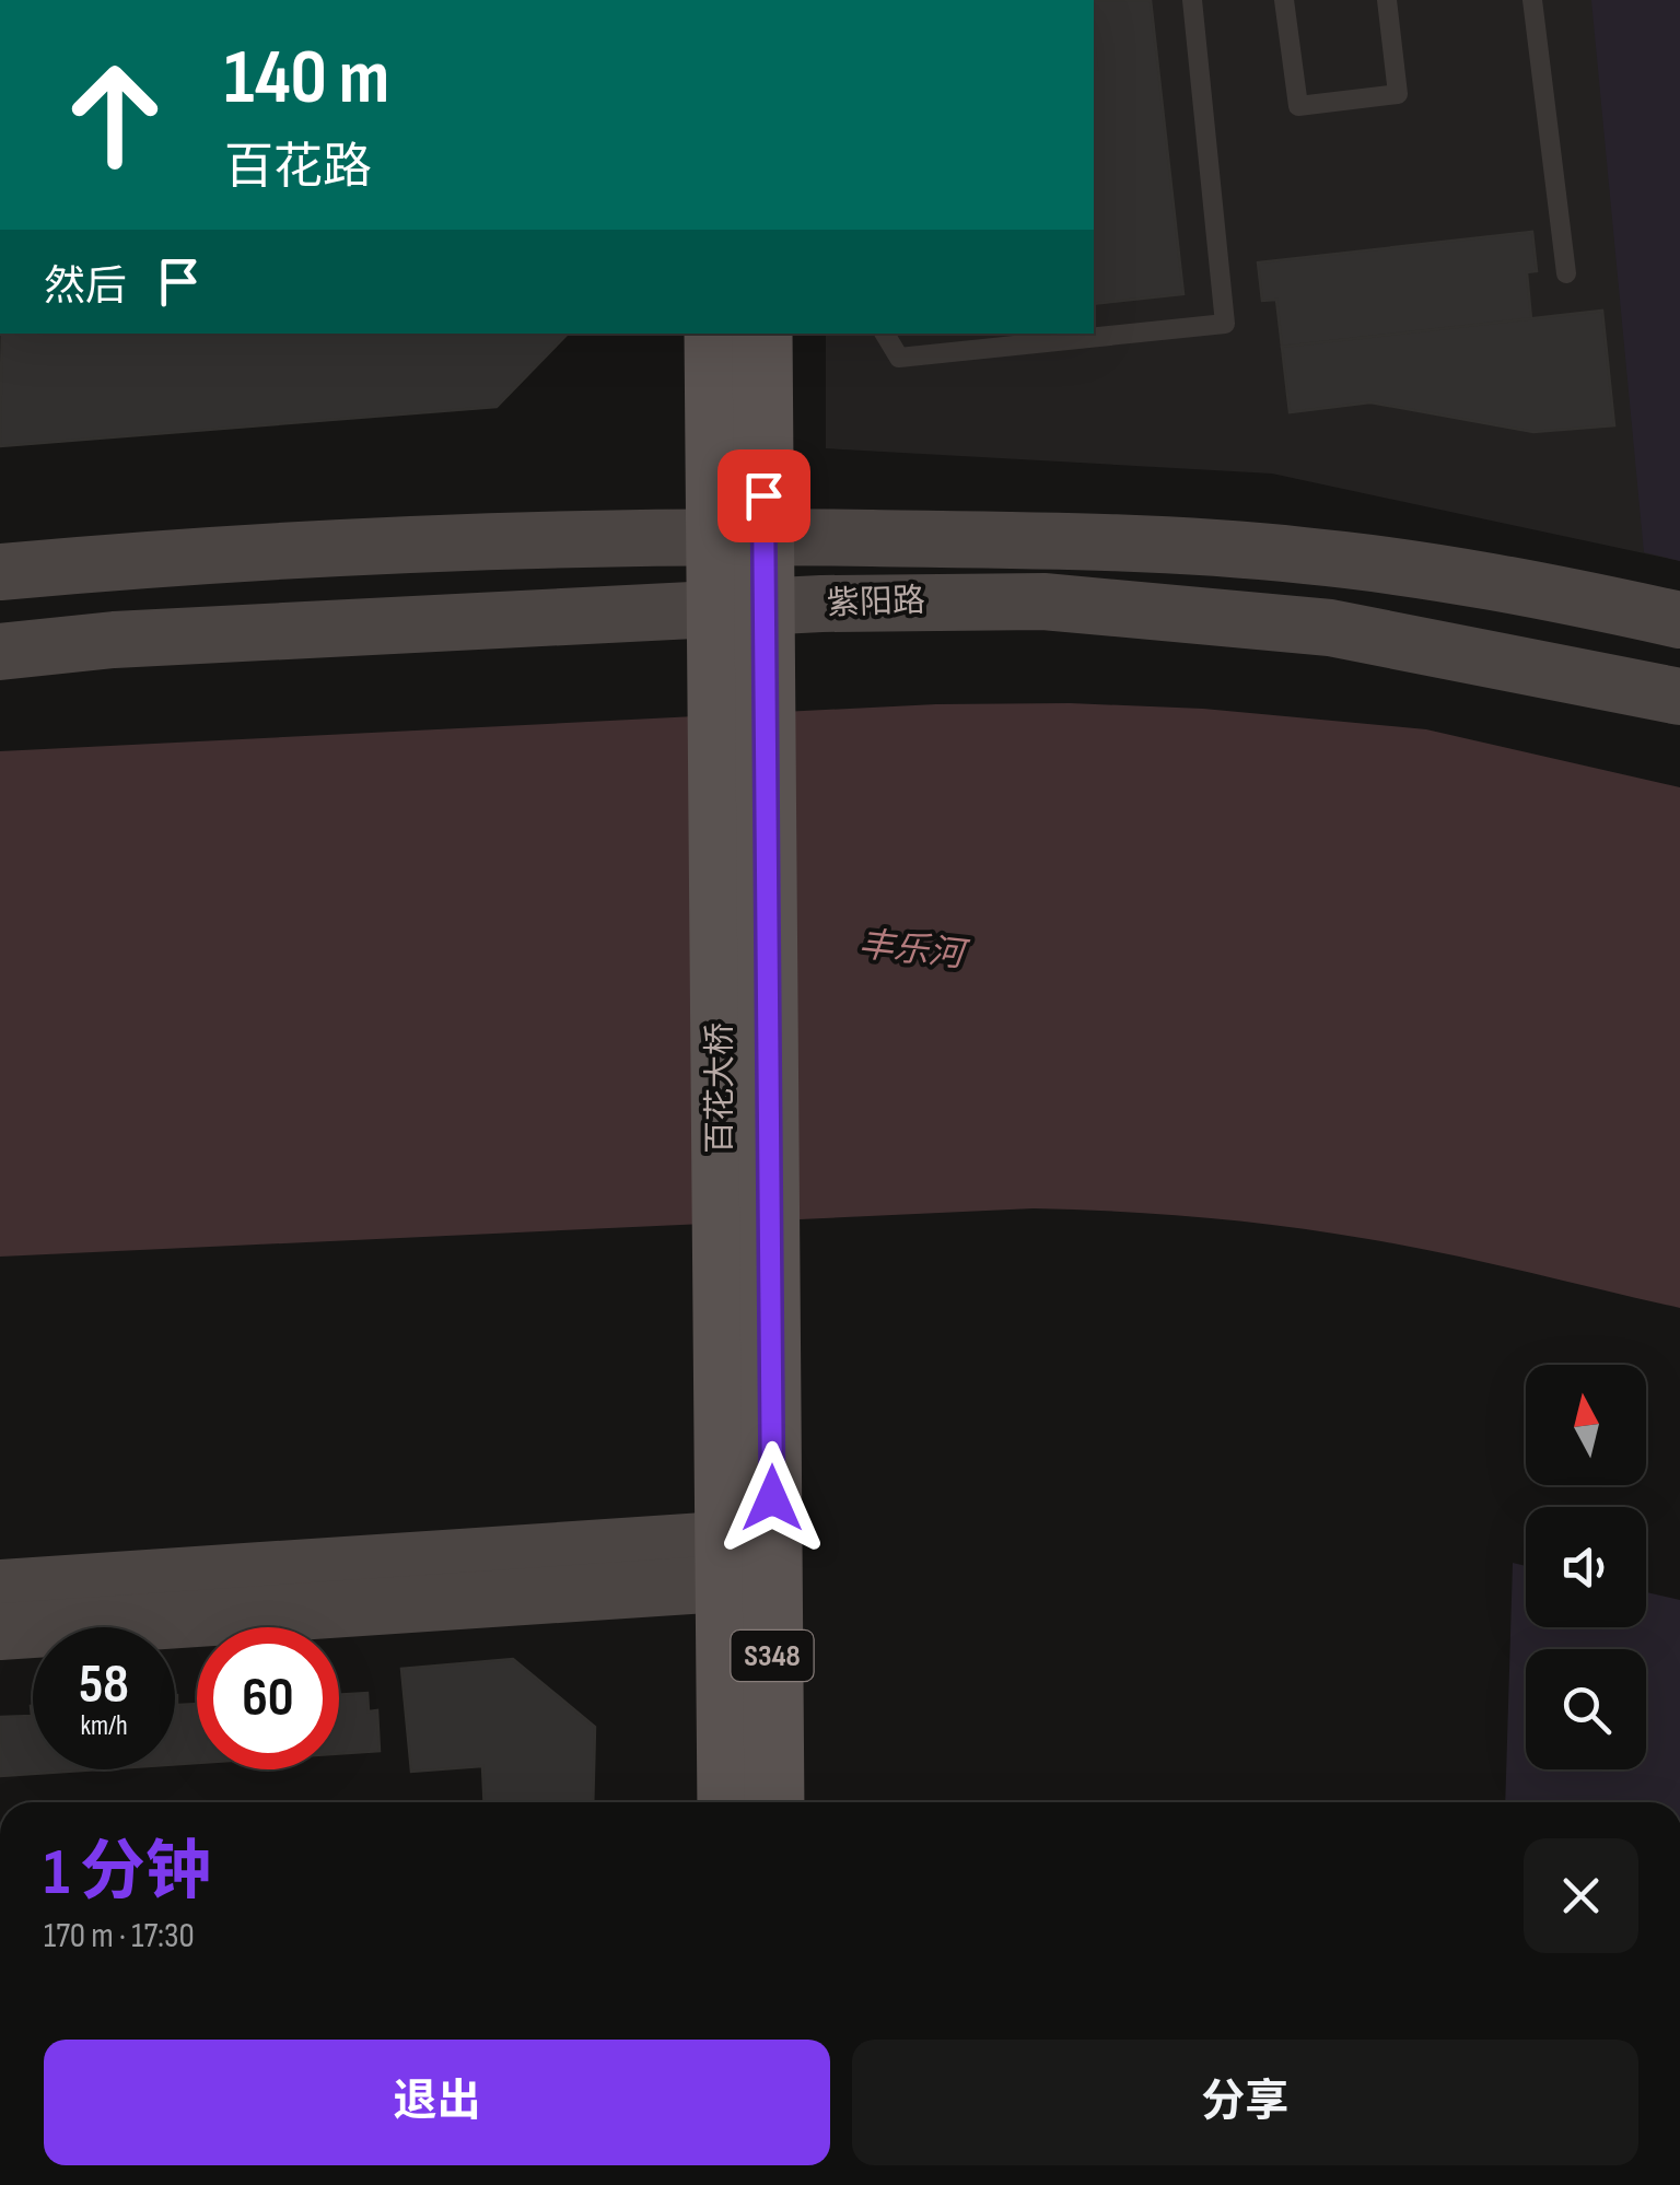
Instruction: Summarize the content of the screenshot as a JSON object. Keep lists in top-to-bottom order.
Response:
{
  "streets": {
    "main road": ["紫阳路", "百花大桥", "S348"]
  },
  "crossings": [
    ["紫阳路", "百花大桥"],
    ["紫阳路", "S348"],
    ["百花大桥", "S348"]
  ],
  "water": ["丰乐河"],
  "north": "top",
  "page": {
    "turn": ["140 m", "百花路"],
    "then": "然后",
    "speed": "58 km/h",
    "limit": "60",
    "heading": ["1 分钟", "170 m · 17:30"],
    "buttons": ["退出", "分享"]
  }
}
